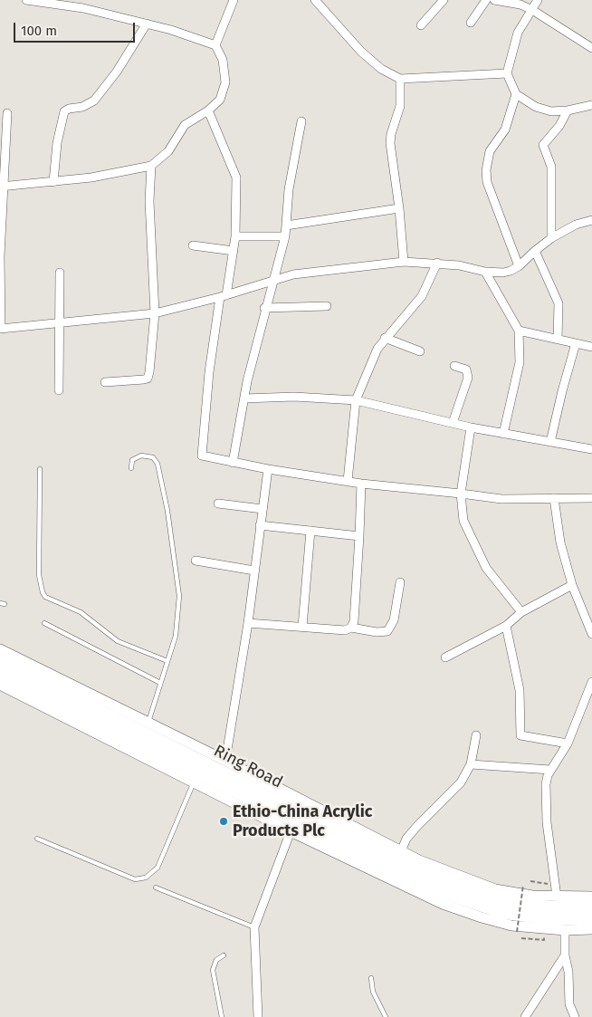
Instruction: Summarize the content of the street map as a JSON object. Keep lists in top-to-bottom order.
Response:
{
  "streets": {
    "highway": ["Ring Road"]
  },
  "places": ["Ethio-China Acrylic Products Plc"],
  "scale_bar": "100 m"
}
